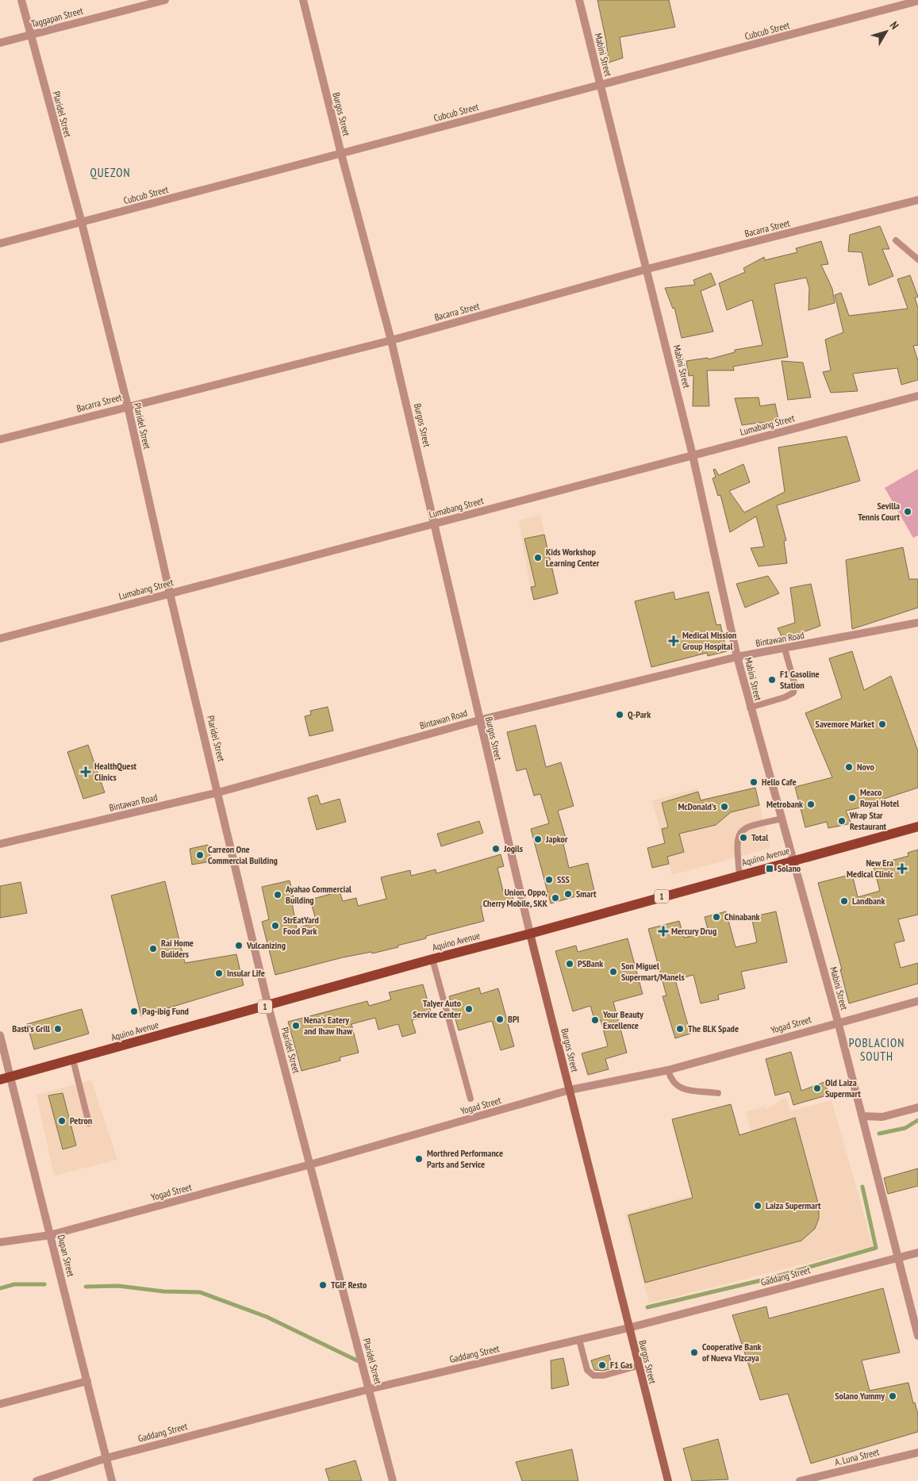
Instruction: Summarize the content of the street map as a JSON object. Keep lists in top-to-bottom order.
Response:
{
  "streets": {
    "main road": ["Burgos Street", "Aquino Avenue", "1"],
    "street": [
      "Taggapan Street",
      "Cubcub Street",
      "Mabini Street",
      "Plaridel Street",
      "Bacarra Street",
      "Lumabang Street",
      "Bintawan Road",
      "Yogad Street",
      "Dupan Street",
      "Gaddang Street",
      "A. Luna Street"
    ]
  },
  "crossings": [
    ["Taggapan Street", "Plaridel Street"],
    ["Cubcub Street", "Mabini Street"],
    ["Cubcub Street", "Plaridel Street"],
    ["Cubcub Street", "Burgos Street"],
    ["Mabini Street", "Bacarra Street"],
    ["Mabini Street", "Lumabang Street"],
    ["Mabini Street", "Bintawan Road"],
    ["Mabini Street", "Aquino Avenue"],
    ["Mabini Street", "Yogad Street"],
    ["Mabini Street", "Gaddang Street"],
    ["Plaridel Street", "Bacarra Street"],
    ["Plaridel Street", "Lumabang Street"],
    ["Plaridel Street", "Bintawan Road"],
    ["Plaridel Street", "Aquino Avenue"],
    ["Plaridel Street", "Yogad Street"],
    ["Plaridel Street", "Gaddang Street"],
    ["Burgos Street", "Bacarra Street"],
    ["Burgos Street", "Lumabang Street"],
    ["Burgos Street", "Bintawan Road"],
    ["Burgos Street", "Aquino Avenue"],
    ["Burgos Street", "Yogad Street"],
    ["Burgos Street", "Gaddang Street"],
    ["Aquino Avenue", "Dupan Street"],
    ["Yogad Street", "Dupan Street"],
    ["Dupan Street", "Gaddang Street"]
  ],
  "districts": ["QUEZON", "POBLACION SOUTH"],
  "places": {
    "other": [
      "Sevilla Tennis Court",
      "Kids Workshop Learning Center",
      "F1 Gasoline Station",
      "Q-Park",
      "Savemore Market",
      "Novo",
      "Hello Cafe",
      "Meaco Royal Hotel",
      "Metrobank",
      "McDonald's",
      "Wrap Star Restaurant",
      "Total",
      "Japkor",
      "Jogils",
      "Carreon One Commercial Building",
      "SSS",
      "Smart",
      "Ayahao Commercial Building",
      "Union, Oppo, Cherry Mobile, SKK",
      "Landbank",
      "Chinabank",
      "StrEatYard Food Park",
      "Vulcanizing",
      "Rai Home Buliders",
      "PSBank",
      "Son Miguel Supermart/Manels",
      "Insular Life",
      "Talyer Auto Service Center",
      "Pag-ibig Fund",
      "BPI",
      "Your Beauty Excellence",
      "Nena's Eatery and Ihaw Ihaw",
      "Basti's Grill",
      "The BLK Spade",
      "Old Laiza Supermart",
      "Petron",
      "Morthred Performance Parts and Service",
      "Laiza Supermart",
      "TGIF Resto",
      "Cooperative Bank of Nueva Vizcaya",
      "F1 Gas",
      "Solano Yummy"
    ],
    "health": [
      "Medical Mission Group Hospital",
      "HealthQuest Clinics",
      "New Era Medical Clinic",
      "Mercury Drug"
    ],
    "transit": ["Solano"]
  },
  "north": "top right"
}
